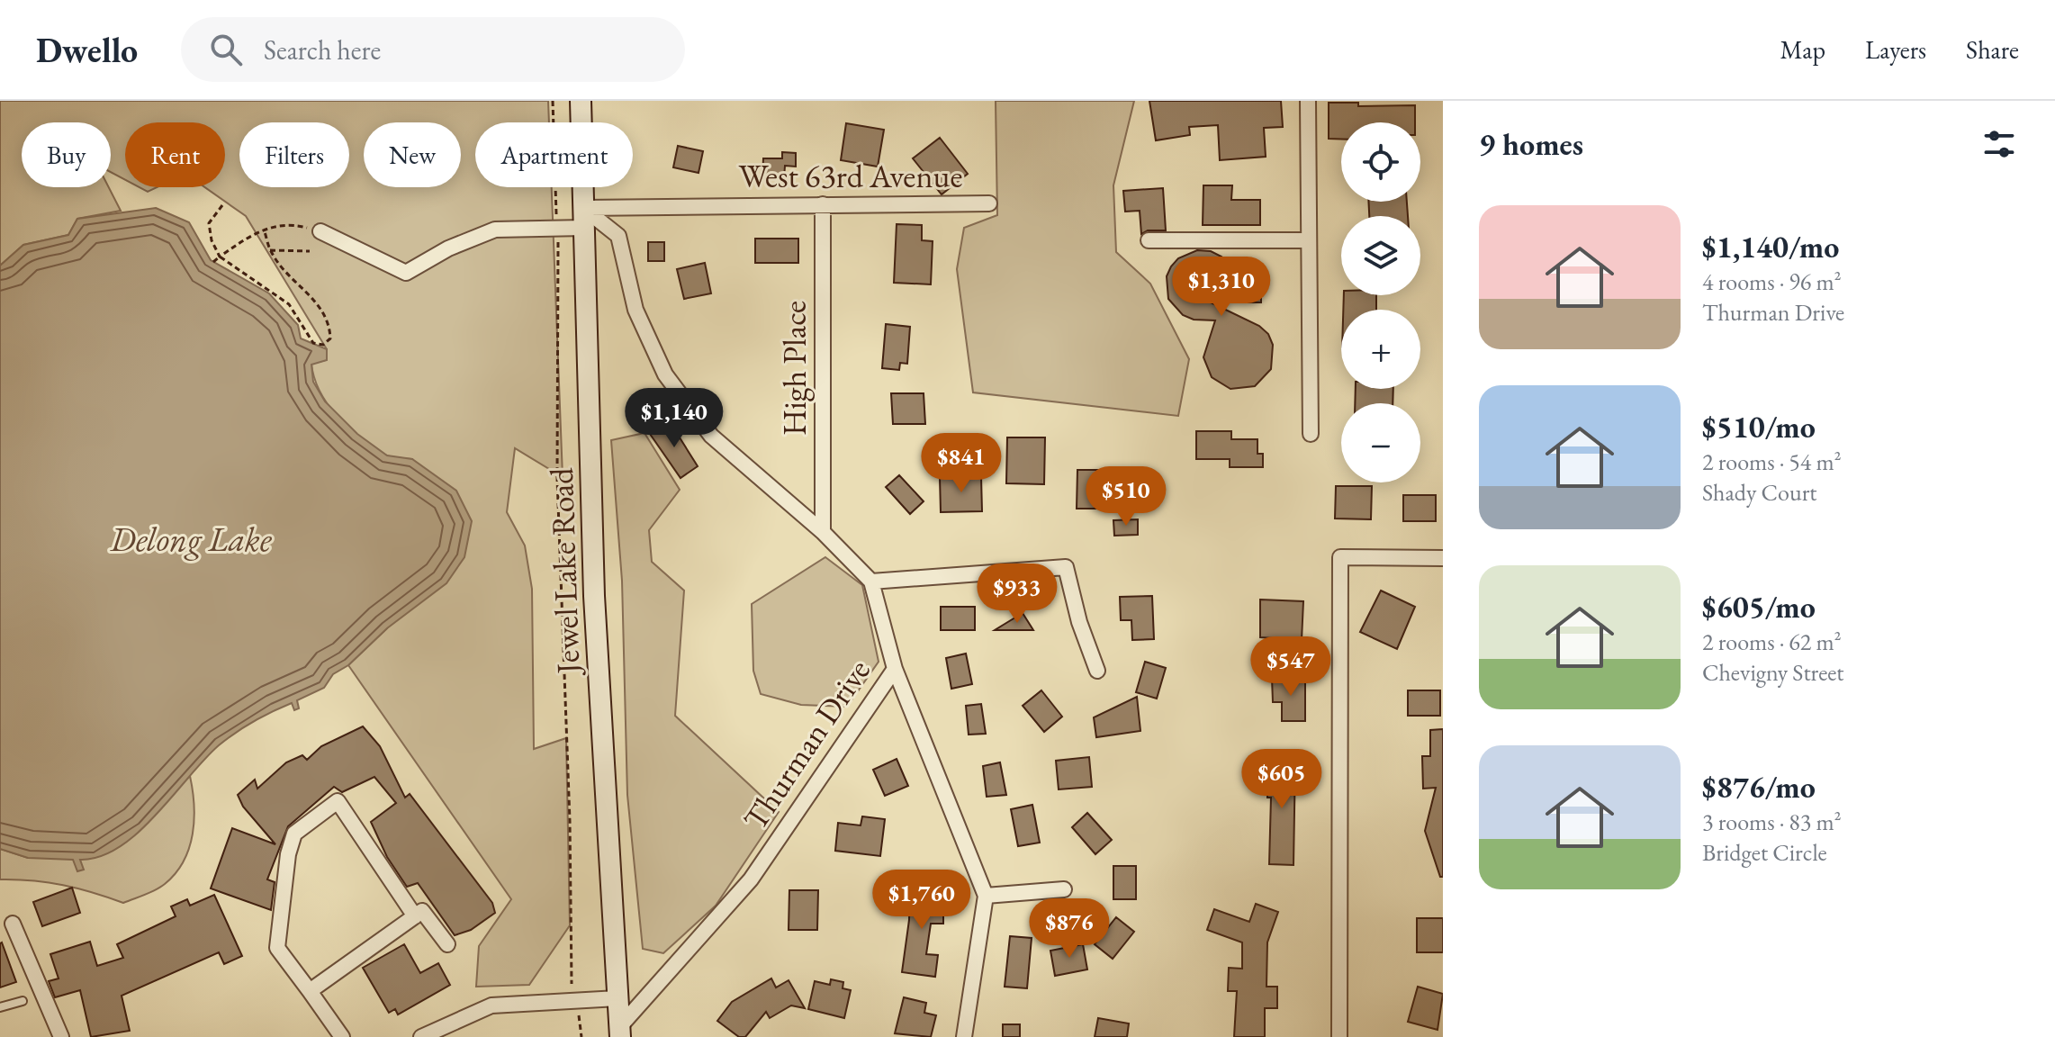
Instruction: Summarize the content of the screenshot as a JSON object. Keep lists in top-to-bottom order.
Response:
{
  "streets": {
    "main road": ["Jewel Lake Road"],
    "street": ["West 63rd Avenue", "High Place", "Thurman Drive"]
  },
  "crossings": [
    ["West 63rd Avenue", "High Place"],
    ["West 63rd Avenue", "Jewel Lake Road"],
    ["West 63rd Avenue", "Thurman Drive"],
    ["High Place", "Thurman Drive"],
    ["Jewel Lake Road", "Thurman Drive"]
  ],
  "water": ["Delong Lake"],
  "page": {
    "header": "Dwello",
    "search": "Search here",
    "nav": ["Map", "Layers", "Share"],
    "heading": "9 homes",
    "map_buttons": ["+", "−"],
    "chip": [
      "Buy",
      "Rent",
      "Filters",
      "New",
      "Apartment"
    ],
    "list": [
      {
        "name": "$1,140/mo",
        "note": "4 rooms · 96 m² · Thurman Drive"
      },
      {
        "name": "$510/mo",
        "note": "2 rooms · 54 m² · Shady Court"
      },
      {
        "name": "$605/mo",
        "note": "2 rooms · 62 m² · Chevigny Street"
      },
      {
        "name": "$876/mo",
        "note": "3 rooms · 83 m² · Bridget Circle"
      }
    ],
    "price": [
      "$1,310",
      "$1,140",
      "$841",
      "$510",
      "$933",
      "$547",
      "$605",
      "$1,760",
      "$876"
    ]
  }
}
